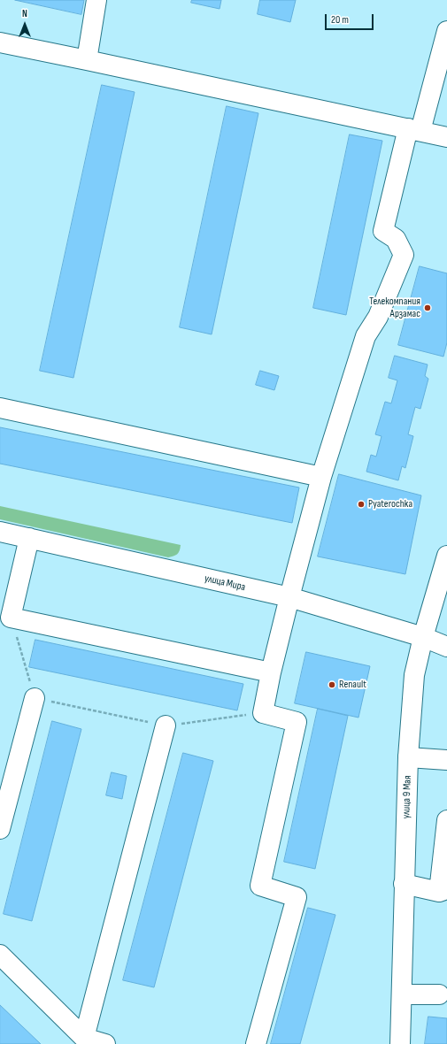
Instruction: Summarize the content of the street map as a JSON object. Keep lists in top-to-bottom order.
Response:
{
  "streets": {
    "main road": ["улица Мира", "улица 9 Мая"]
  },
  "crossings": [
    ["улица Мира", "улица 9 Мая"]
  ],
  "places": ["Телекомпания Арзамас", "Pyaterochka", "Renault"],
  "scale_bar": "20 m",
  "north": "top"
}
